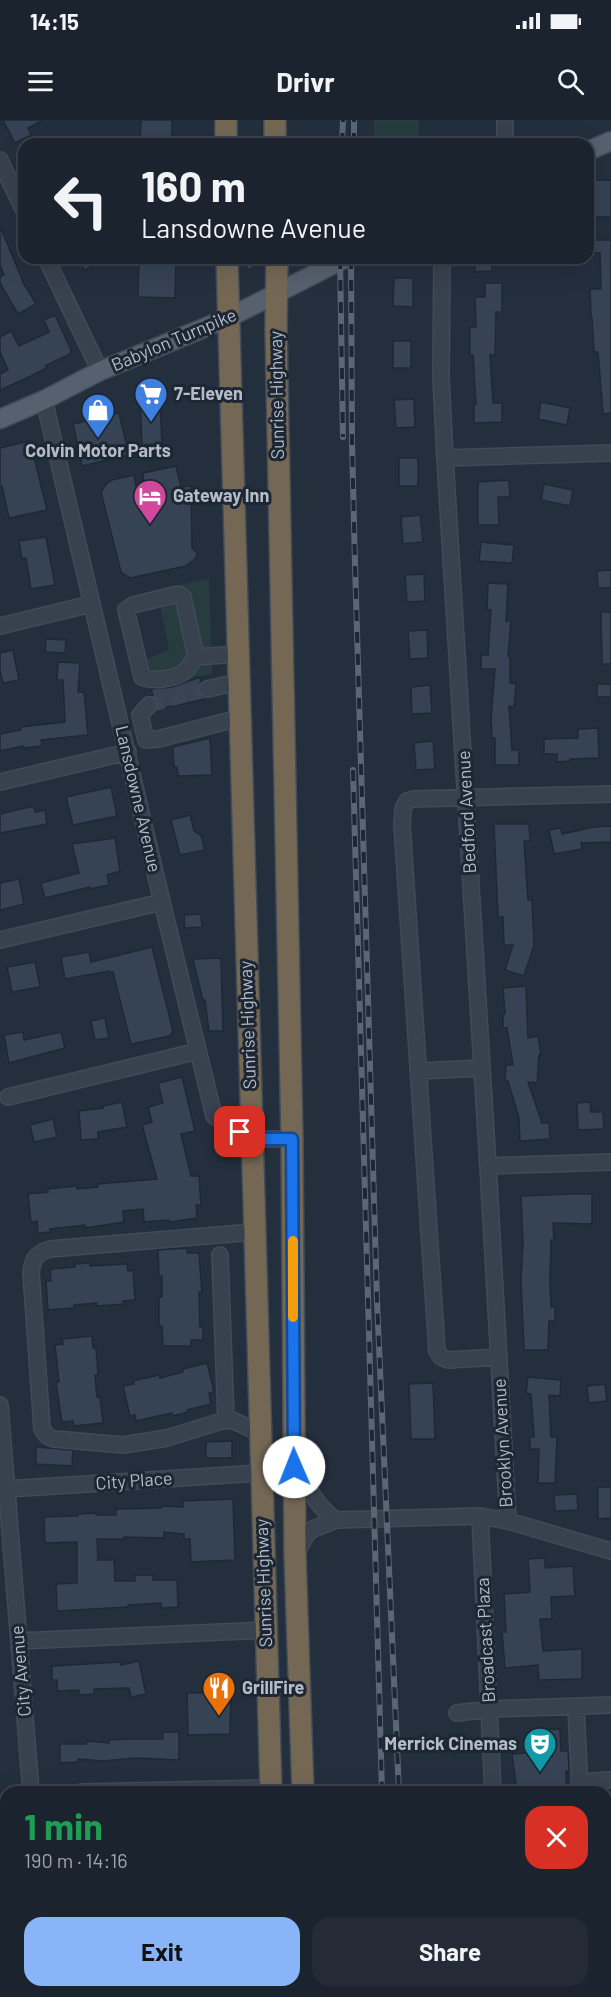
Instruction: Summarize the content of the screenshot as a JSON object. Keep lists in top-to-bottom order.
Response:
{
  "streets": {
    "highway": ["Sunrise Highway"],
    "main road": ["Babylon Turnpike"],
    "street": [
      "Lansdowne Avenue",
      "Bedford Avenue",
      "Brooklyn Avenue",
      "City Place",
      "Broadcast Plaza",
      "City Avenue"
    ]
  },
  "crossings": [
    ["Babylon Turnpike", "Sunrise Highway"],
    ["Babylon Turnpike", "Lansdowne Avenue"],
    ["Sunrise Highway", "Lansdowne Avenue"],
    ["Sunrise Highway", "City Place"],
    ["Bedford Avenue", "Brooklyn Avenue"],
    ["City Place", "City Avenue"]
  ],
  "places": {
    "supermarket": ["7-Eleven"],
    "shop": ["Colvin Motor Parts"],
    "hotel": ["Gateway Inn"],
    "restaurant": ["GrillFire"],
    "theatre": ["Merrick Cinemas"]
  },
  "page": {
    "status": "14:15",
    "header": "Drivr",
    "turn": ["160 m", "Lansdowne Avenue"],
    "heading": ["1 min", "190 m · 14:16"],
    "buttons": ["Exit", "Share"]
  }
}
